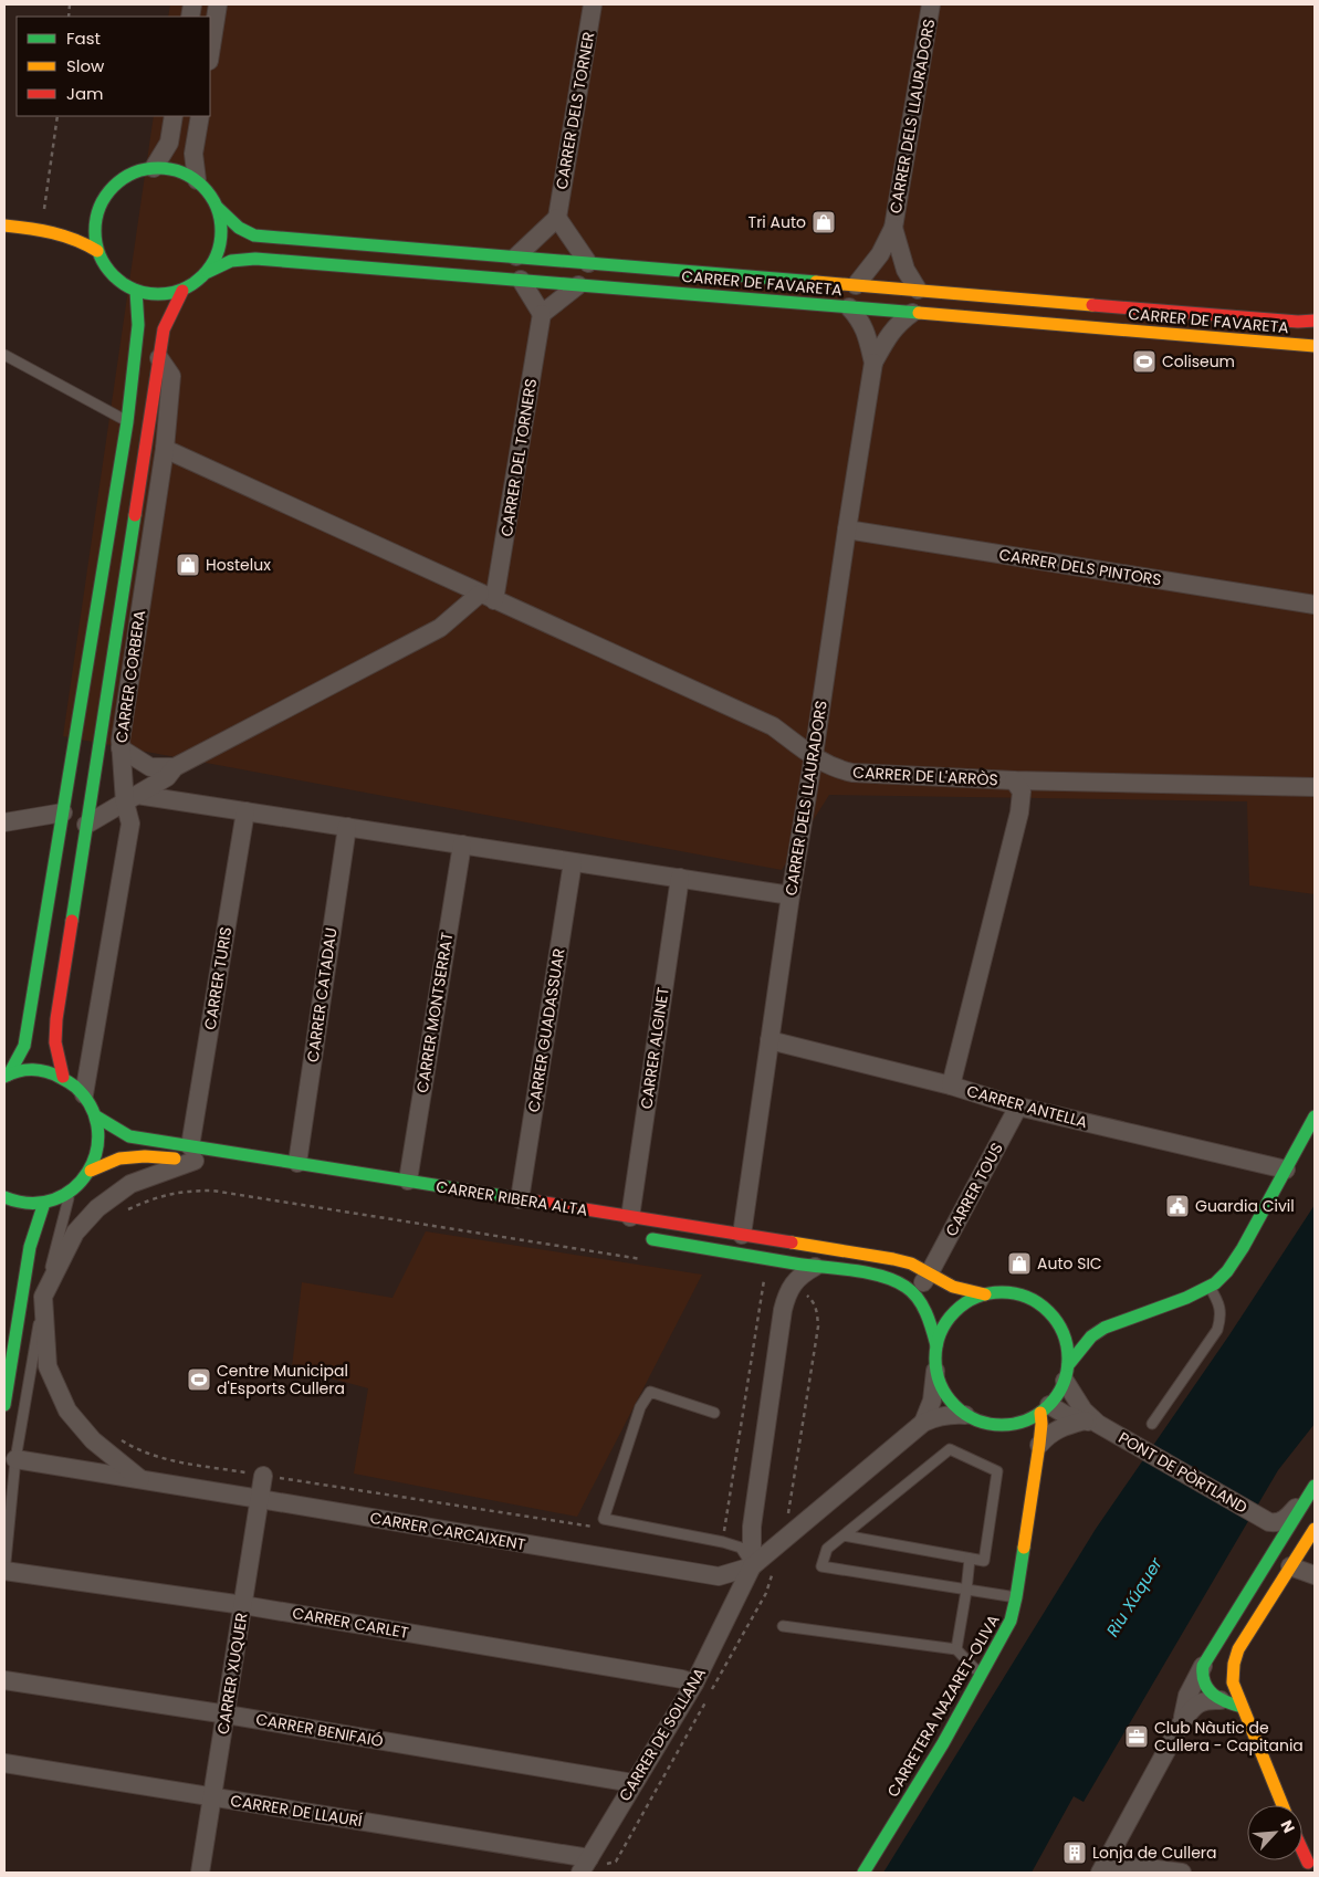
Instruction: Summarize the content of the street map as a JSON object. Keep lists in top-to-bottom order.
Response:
{
  "streets": {
    "street": [
      "CARRER DELS TORNER",
      "CARRER DELS LLAURADORS",
      "CARRER DE FAVARETA",
      "CARRER DEL TORNERS",
      "CARRER DELS PINTORS",
      "CARRER CORBERA",
      "CARRER DE L'ARRÒS",
      "CARRER TURIS",
      "CARRER CATADAU",
      "CARRER MONTSERRAT",
      "CARRER GUADASSUAR",
      "CARRER ALGINET",
      "CARRER ANTELLA",
      "CARRER TOUS",
      "CARRER RIBERA ALTA",
      "PONT DE PÒRTLAND",
      "CARRER CARCAIXENT",
      "CARRER CARLET",
      "CARRER XUQUER",
      "CARRETERA NAZARET-OLIVA",
      "CARRER BENIFAIÓ",
      "CARRER DE SOLLANA",
      "CARRER DE LLAURÍ"
    ]
  },
  "crossings": [
    ["CARRER DELS LLAURADORS", "CARRER DE FAVARETA"],
    ["CARRER DELS LLAURADORS", "CARRER DELS PINTORS"],
    ["CARRER DELS LLAURADORS", "CARRER DE L'ARRÒS"],
    ["CARRER DELS LLAURADORS", "CARRER ANTELLA"],
    ["CARRER DELS LLAURADORS", "CARRER RIBERA ALTA"],
    ["CARRER DEL TORNERS", "CARRER DE L'ARRÒS"],
    ["CARRER CORBERA", "CARRER DE L'ARRÒS"],
    ["CARRER TURIS", "CARRER RIBERA ALTA"],
    ["CARRER CATADAU", "CARRER RIBERA ALTA"],
    ["CARRER MONTSERRAT", "CARRER RIBERA ALTA"],
    ["CARRER GUADASSUAR", "CARRER RIBERA ALTA"],
    ["CARRER ALGINET", "CARRER RIBERA ALTA"],
    ["CARRER ANTELLA", "CARRER TOUS"],
    ["CARRER TOUS", "CARRER RIBERA ALTA"],
    ["CARRER RIBERA ALTA", "CARRER CARCAIXENT"],
    ["CARRER RIBERA ALTA", "CARRETERA NAZARET-OLIVA"],
    ["CARRER CARCAIXENT", "CARRER XUQUER"],
    ["CARRER CARCAIXENT", "CARRER DE SOLLANA"],
    ["CARRER CARLET", "CARRER XUQUER"],
    ["CARRER CARLET", "CARRER DE SOLLANA"],
    ["CARRER XUQUER", "CARRER BENIFAIÓ"],
    ["CARRER XUQUER", "CARRER DE LLAURÍ"],
    ["CARRER BENIFAIÓ", "CARRER DE SOLLANA"],
    ["CARRER DE SOLLANA", "CARRER DE LLAURÍ"]
  ],
  "water": ["Riu Xúquer"],
  "places": {
    "shop": ["Tri Auto", "Hostelux", "Auto SIC"],
    "sports": ["Coliseum", "Centre Municipal d'Esports Cullera"],
    "public building": ["Guardia Civil"],
    "office": ["Club Nàutic de Cullera - Capitania"],
    "building": ["Lonja de Cullera"]
  },
  "legend": ["Fast", "Slow", "Jam"],
  "north": "top right"
}
